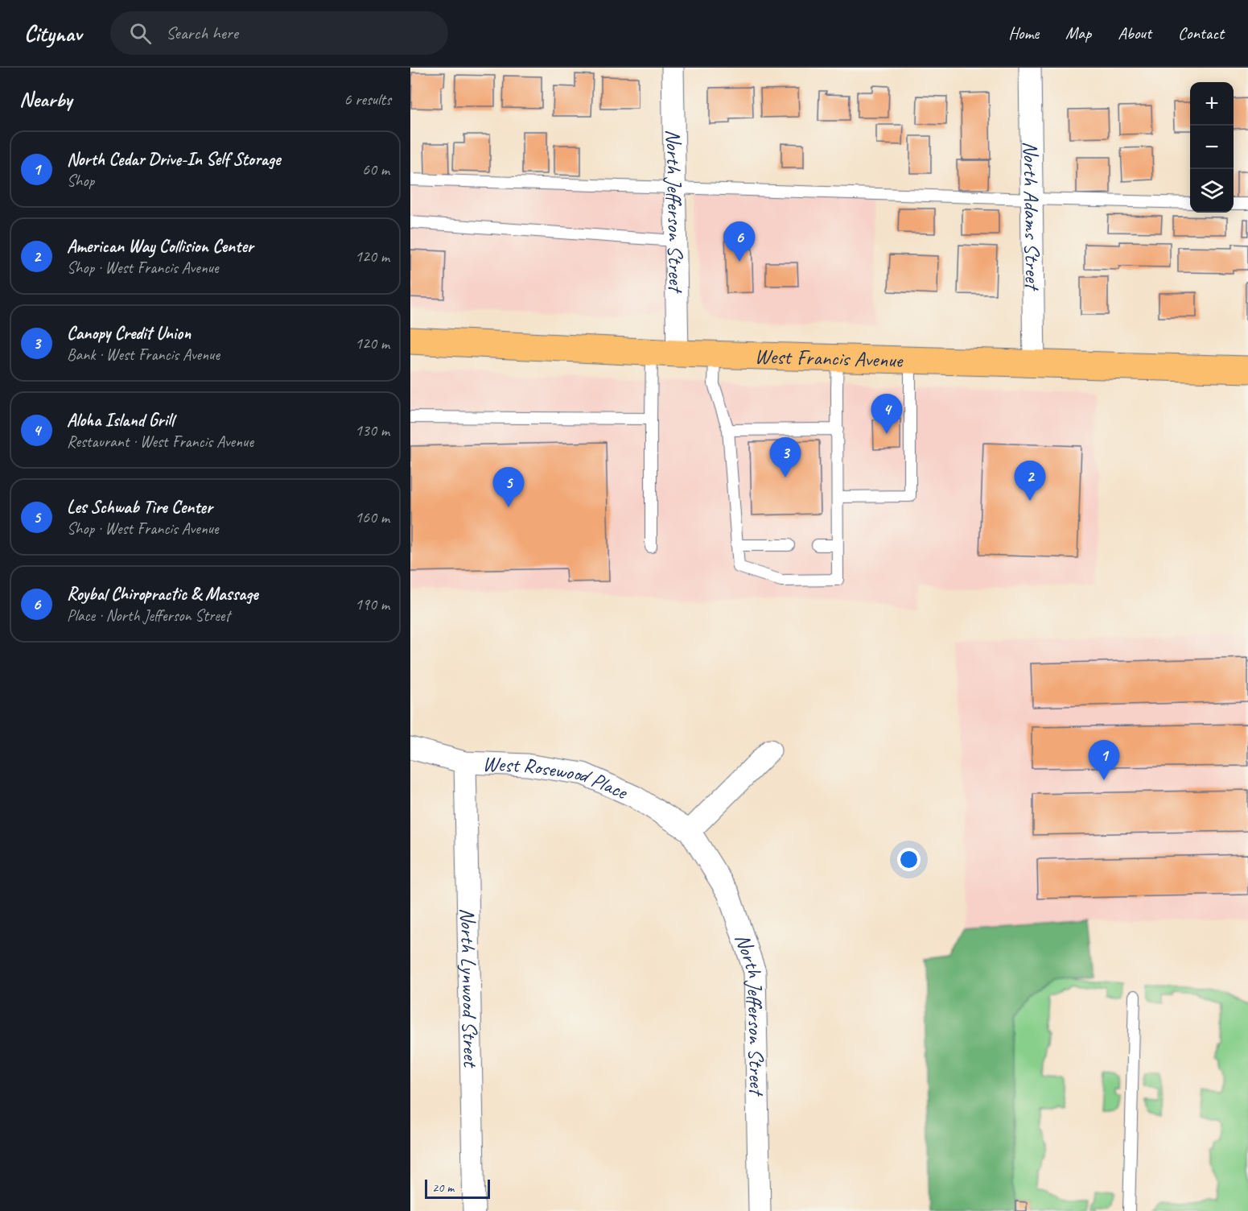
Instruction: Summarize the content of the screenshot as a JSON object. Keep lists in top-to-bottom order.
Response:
{
  "streets": {
    "main road": ["West Francis Avenue"],
    "street": [
      "North Jefferson Street",
      "North Adams Street",
      "West Rosewood Place",
      "North Lynwood Street"
    ]
  },
  "crossings": [
    ["North Jefferson Street", "West Francis Avenue"],
    ["North Jefferson Street", "West Rosewood Place"],
    ["North Adams Street", "West Francis Avenue"],
    ["West Rosewood Place", "North Lynwood Street"]
  ],
  "scale_bar": "20 m",
  "page": {
    "header": "Citynav",
    "search": "Search here",
    "nav": [
      "Home",
      "Map",
      "About",
      "Contact"
    ],
    "heading": ["Nearby", "6 results"],
    "map_buttons": ["+", "−"],
    "list": [
      {
        "mark": "1",
        "name": "North Cedar Drive-In Self Storage",
        "note": "Shop",
        "value": "60 m"
      },
      {
        "mark": "2",
        "name": "American Way Collision Center",
        "note": "Shop · West Francis Avenue",
        "value": "120 m"
      },
      {
        "mark": "3",
        "name": "Canopy Credit Union",
        "note": "Bank · West Francis Avenue",
        "value": "120 m"
      },
      {
        "mark": "4",
        "name": "Aloha Island Grill",
        "note": "Restaurant · West Francis Avenue",
        "value": "130 m"
      },
      {
        "mark": "5",
        "name": "Les Schwab Tire Center",
        "note": "Shop · West Francis Avenue",
        "value": "160 m"
      },
      {
        "mark": "6",
        "name": "Roybal Chiropractic & Massage",
        "note": "Place · North Jefferson Street",
        "value": "190 m"
      }
    ],
    "pins": [
      "6",
      "4",
      "3",
      "2",
      "5",
      "1"
    ],
    "scale": "20 m"
  }
}
